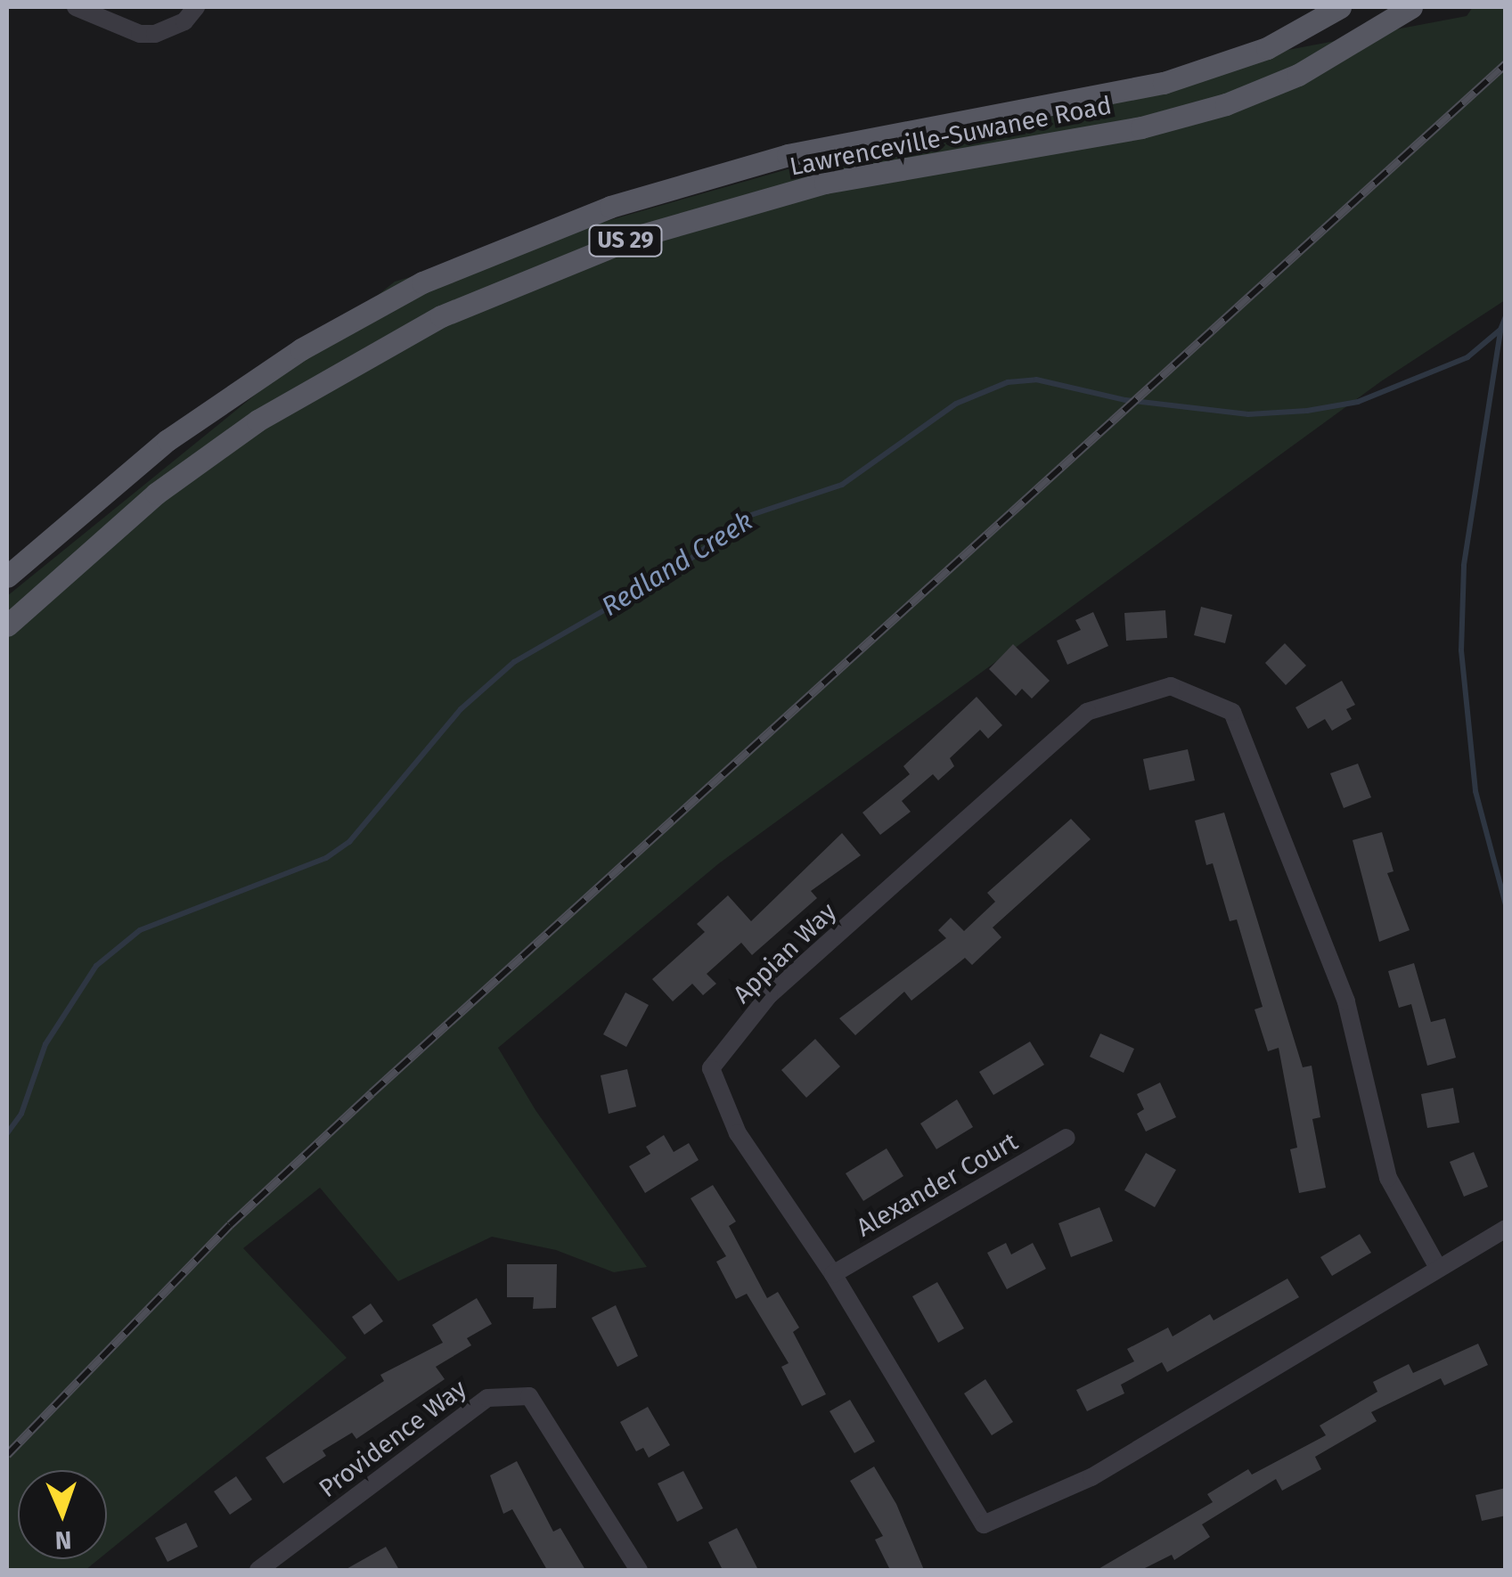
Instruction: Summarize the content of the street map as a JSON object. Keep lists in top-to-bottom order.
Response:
{
  "streets": {
    "main road": ["Lawrenceville-Suwanee Road", "US 29"],
    "street": ["Appian Way", "Alexander Court", "Providence Way"]
  },
  "crossings": [
    ["Appian Way", "Alexander Court"]
  ],
  "water": ["Redland Creek"],
  "north": "bottom"
}
